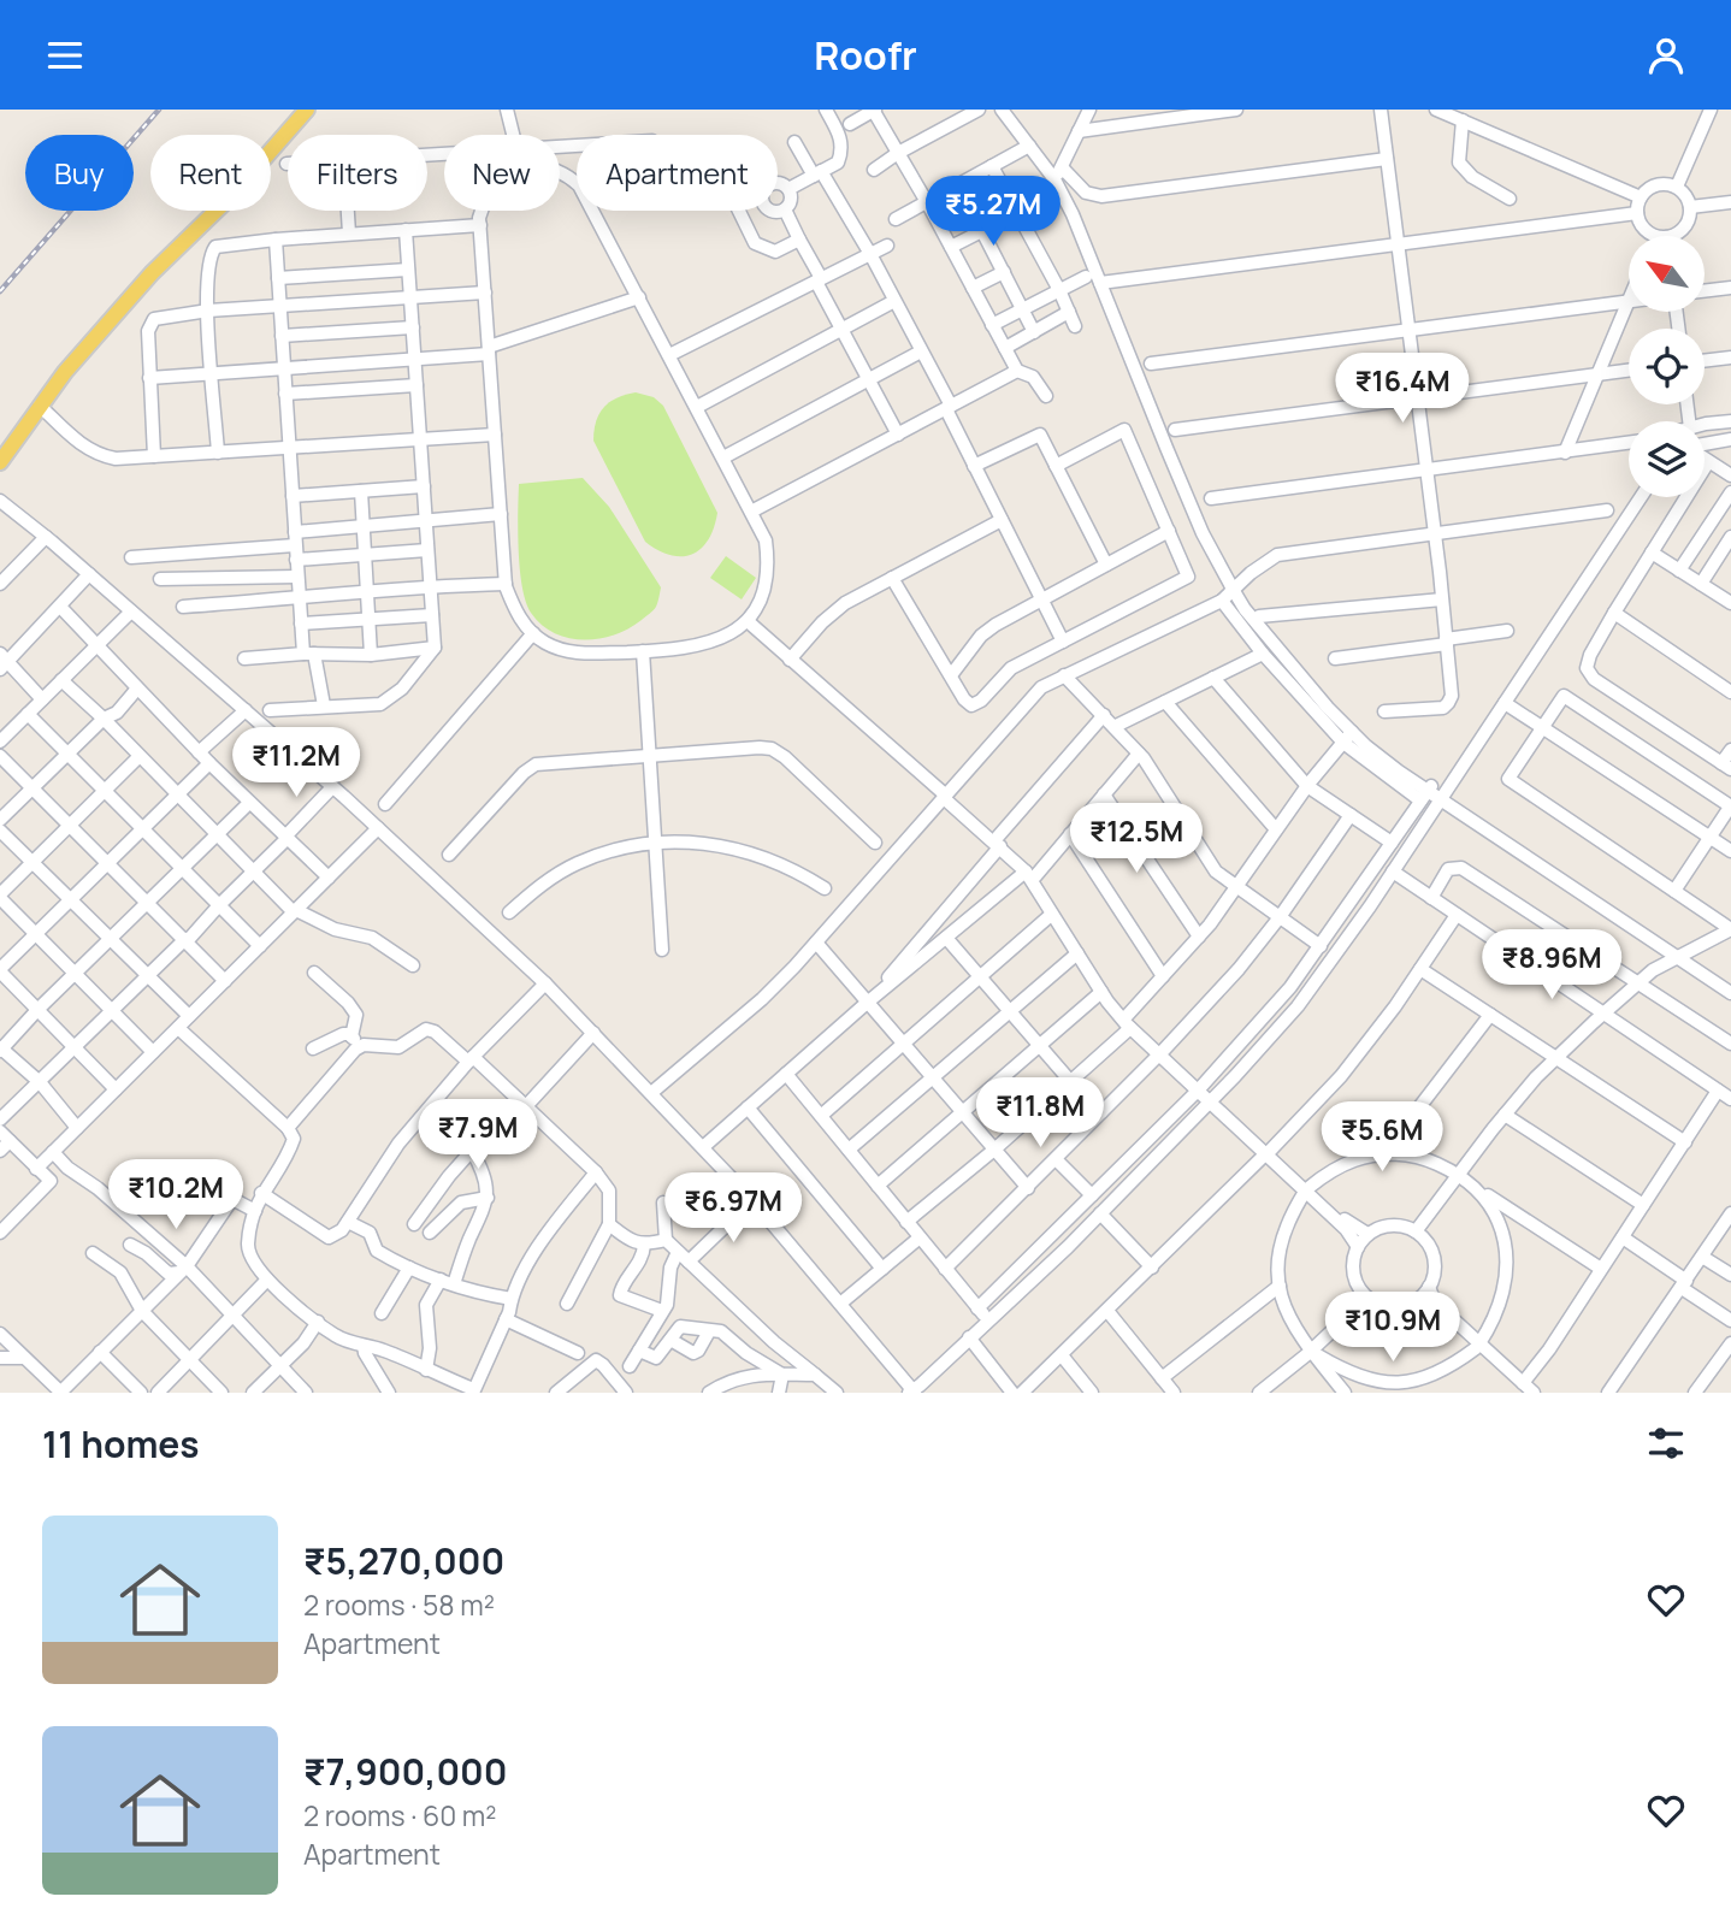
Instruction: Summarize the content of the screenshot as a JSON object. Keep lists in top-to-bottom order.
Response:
{
  "north": "top left",
  "page": {
    "header": "Roofr",
    "chip": [
      "Buy",
      "Rent",
      "Filters",
      "New",
      "Apartment"
    ],
    "price": [
      "₹5.27M",
      "₹16.4M",
      "₹11.2M",
      "₹12.5M",
      "₹8.96M",
      "₹11.8M",
      "₹7.9M",
      "₹5.6M",
      "₹10.2M",
      "₹6.97M",
      "₹10.9M"
    ],
    "heading": "11 homes",
    "list": [
      {
        "name": "₹5,270,000",
        "note": "2 rooms · 58 m² · Apartment"
      },
      {
        "name": "₹7,900,000",
        "note": "2 rooms · 60 m² · Apartment"
      }
    ]
  }
}
